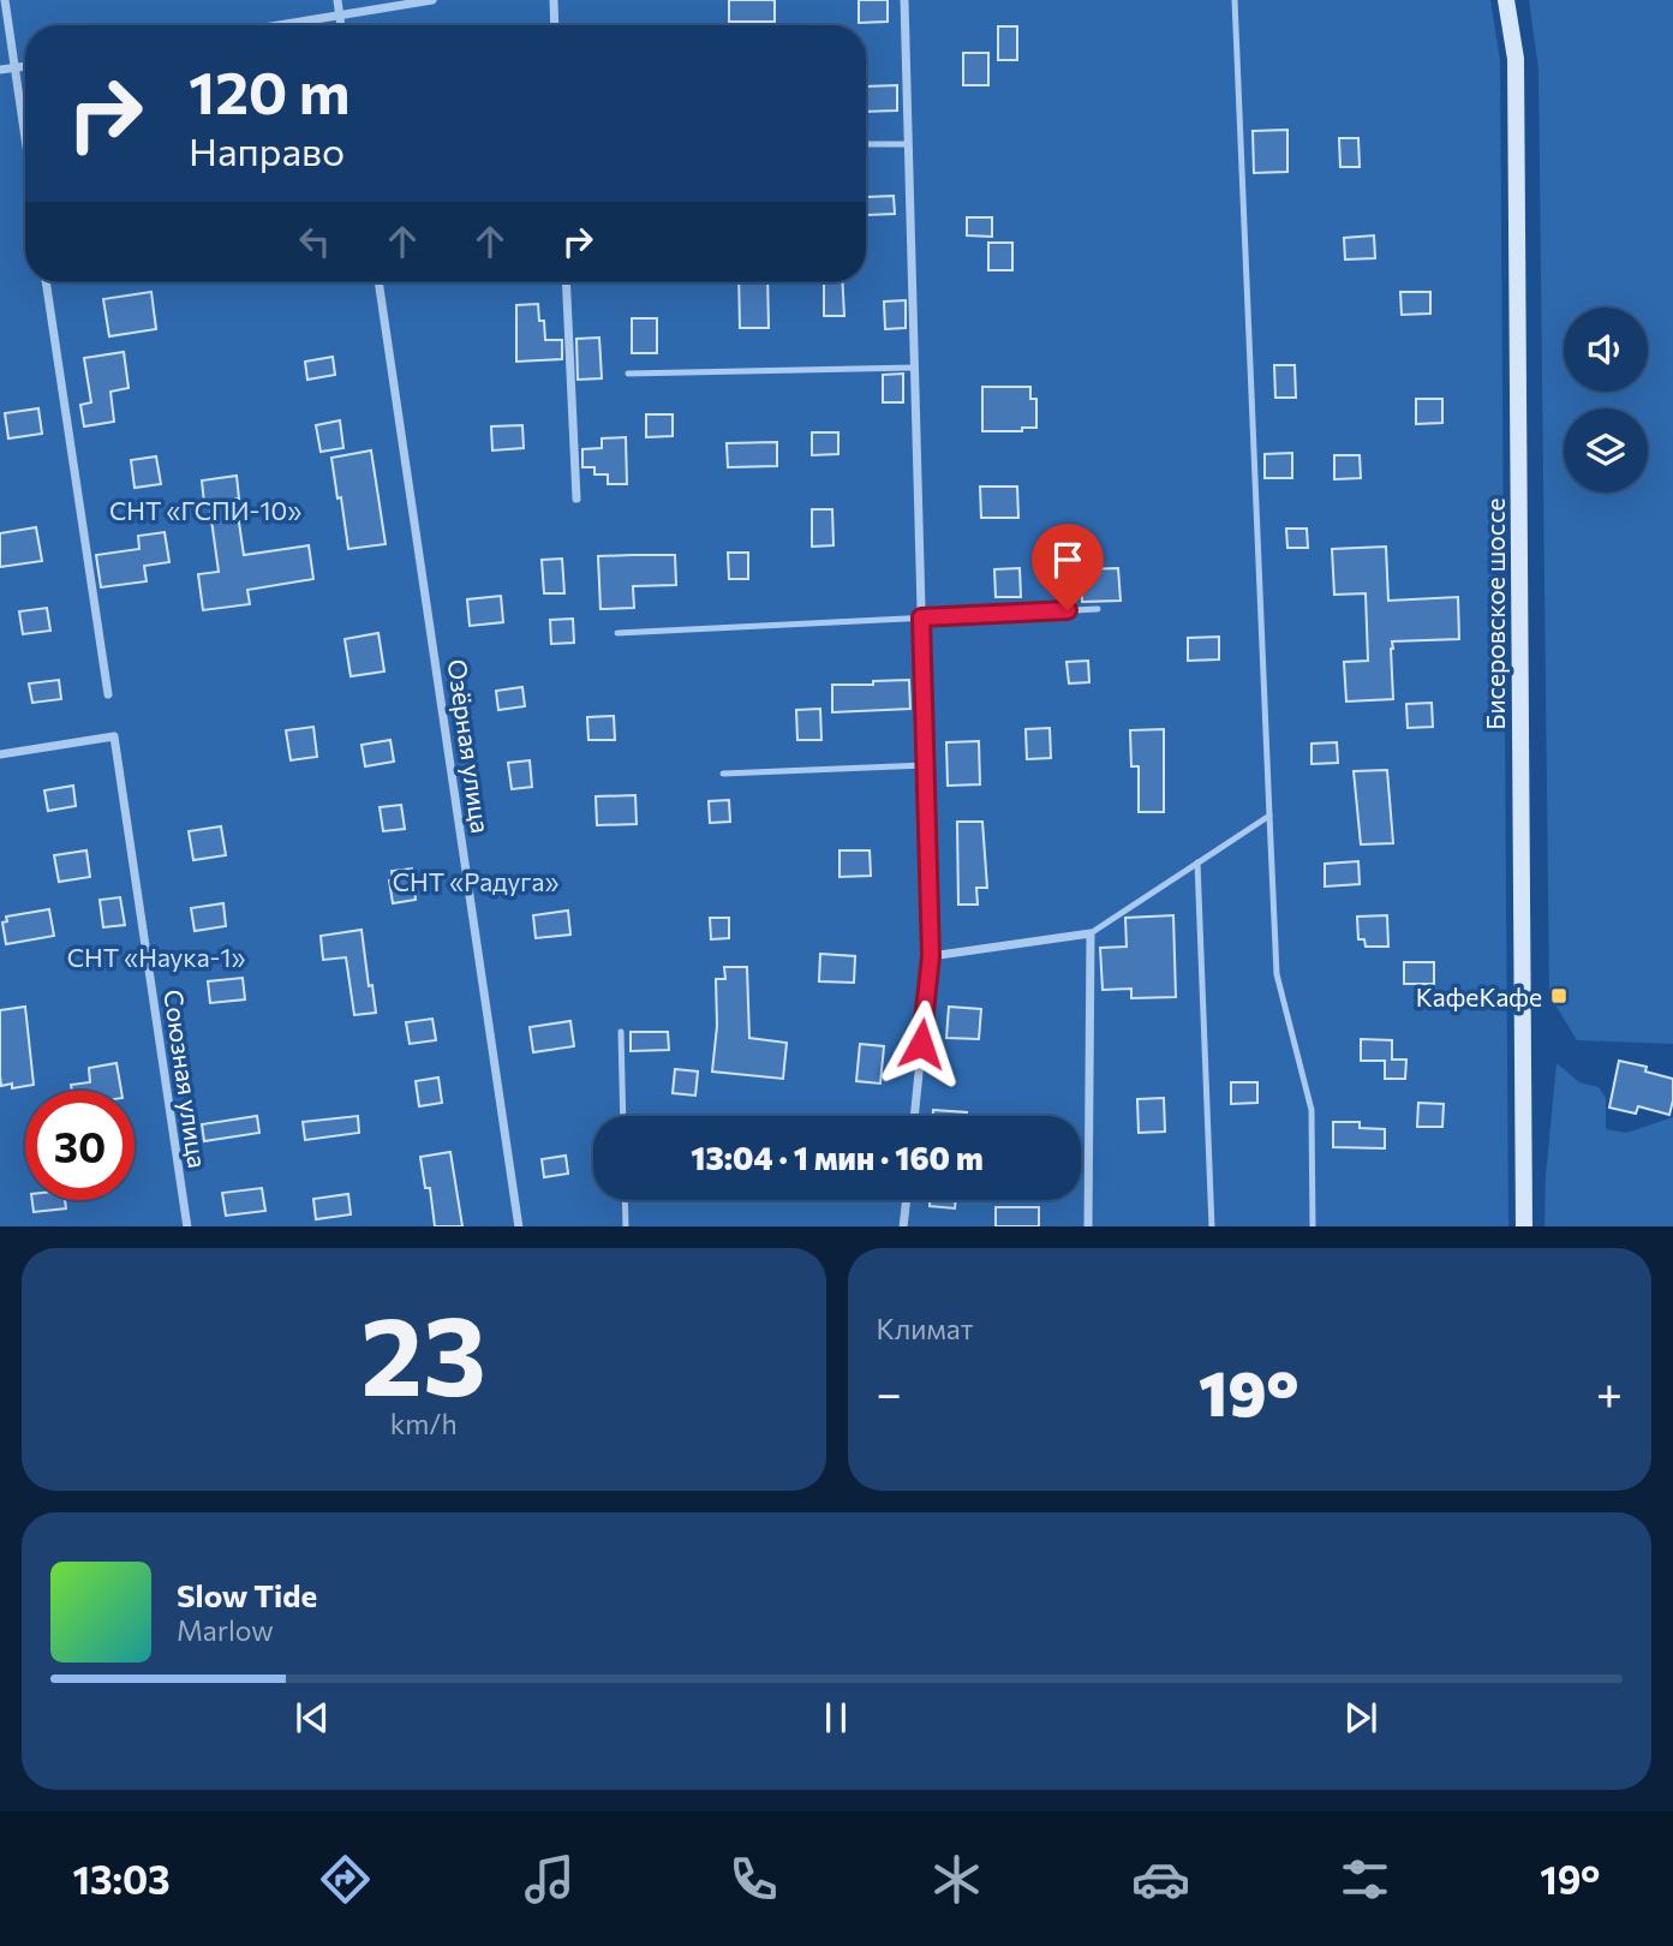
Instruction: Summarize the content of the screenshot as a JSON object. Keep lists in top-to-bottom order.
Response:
{
  "streets": {
    "main road": ["Бисеровское шоссе"],
    "street": ["Озёрная улица", "Союзная улица"]
  },
  "parks": ["СНТ «ГСПИ-10»", "СНТ «Радуга»", "СНТ «Наука-1»"],
  "places": {
    "transit": ["КафеКафе"]
  },
  "page": {
    "turn": ["120 m", "Направо"],
    "limit": "30",
    "trip": "13:04 · 1 мин · 160 m",
    "tile": [
      ["23", "km/h"],
      "Климат"
    ],
    "heat": ["−", "19°", "+"],
    "song": ["Slow Tide", "Marlow"],
    "tabs": ["13:03", "19°"]
  }
}
